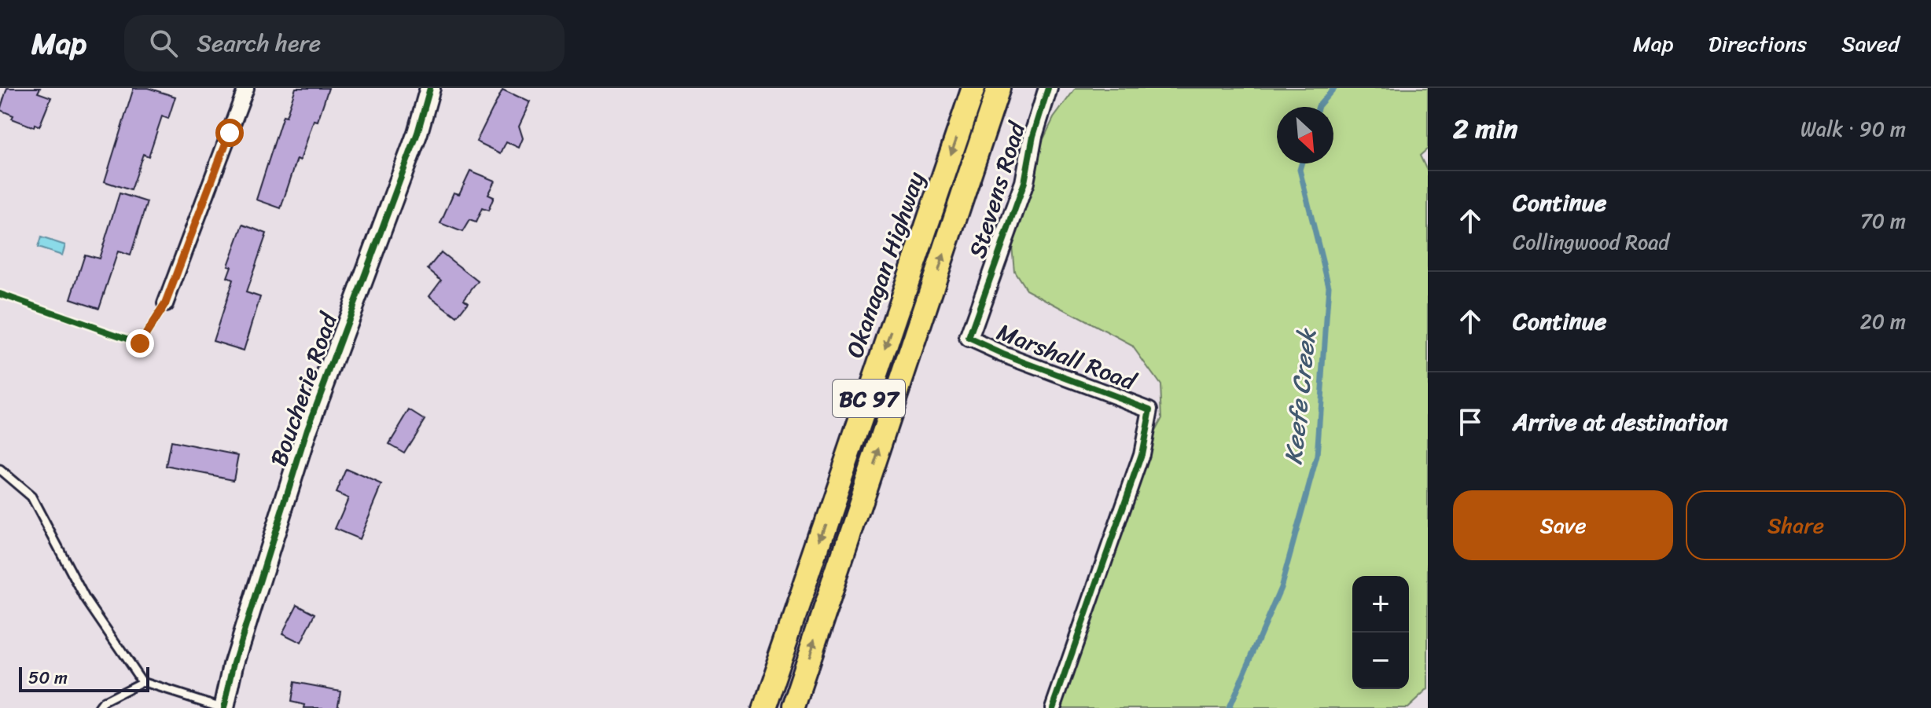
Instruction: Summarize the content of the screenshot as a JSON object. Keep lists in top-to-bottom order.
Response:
{
  "streets": {
    "highway": ["Okanagan Highway", "BC 97"],
    "main road": ["Boucherie Road"],
    "street": ["Stevens Road", "Marshall Road"]
  },
  "crossings": [
    ["Stevens Road", "Marshall Road"]
  ],
  "water": ["Keefe Creek"],
  "scale_bar": "50 m",
  "north": "bottom right",
  "page": {
    "header": "Map",
    "search": "Search here",
    "nav": ["Map", "Directions", "Saved"],
    "heading": ["2 min", "Walk · 90 m"],
    "list": [
      ["Continue", "Collingwood Road", "70 m"],
      ["Continue", "20 m"],
      "Arrive at destination"
    ],
    "buttons": ["Save", "Share"],
    "map_buttons": ["+", "−"],
    "scale": "50 m"
  }
}
